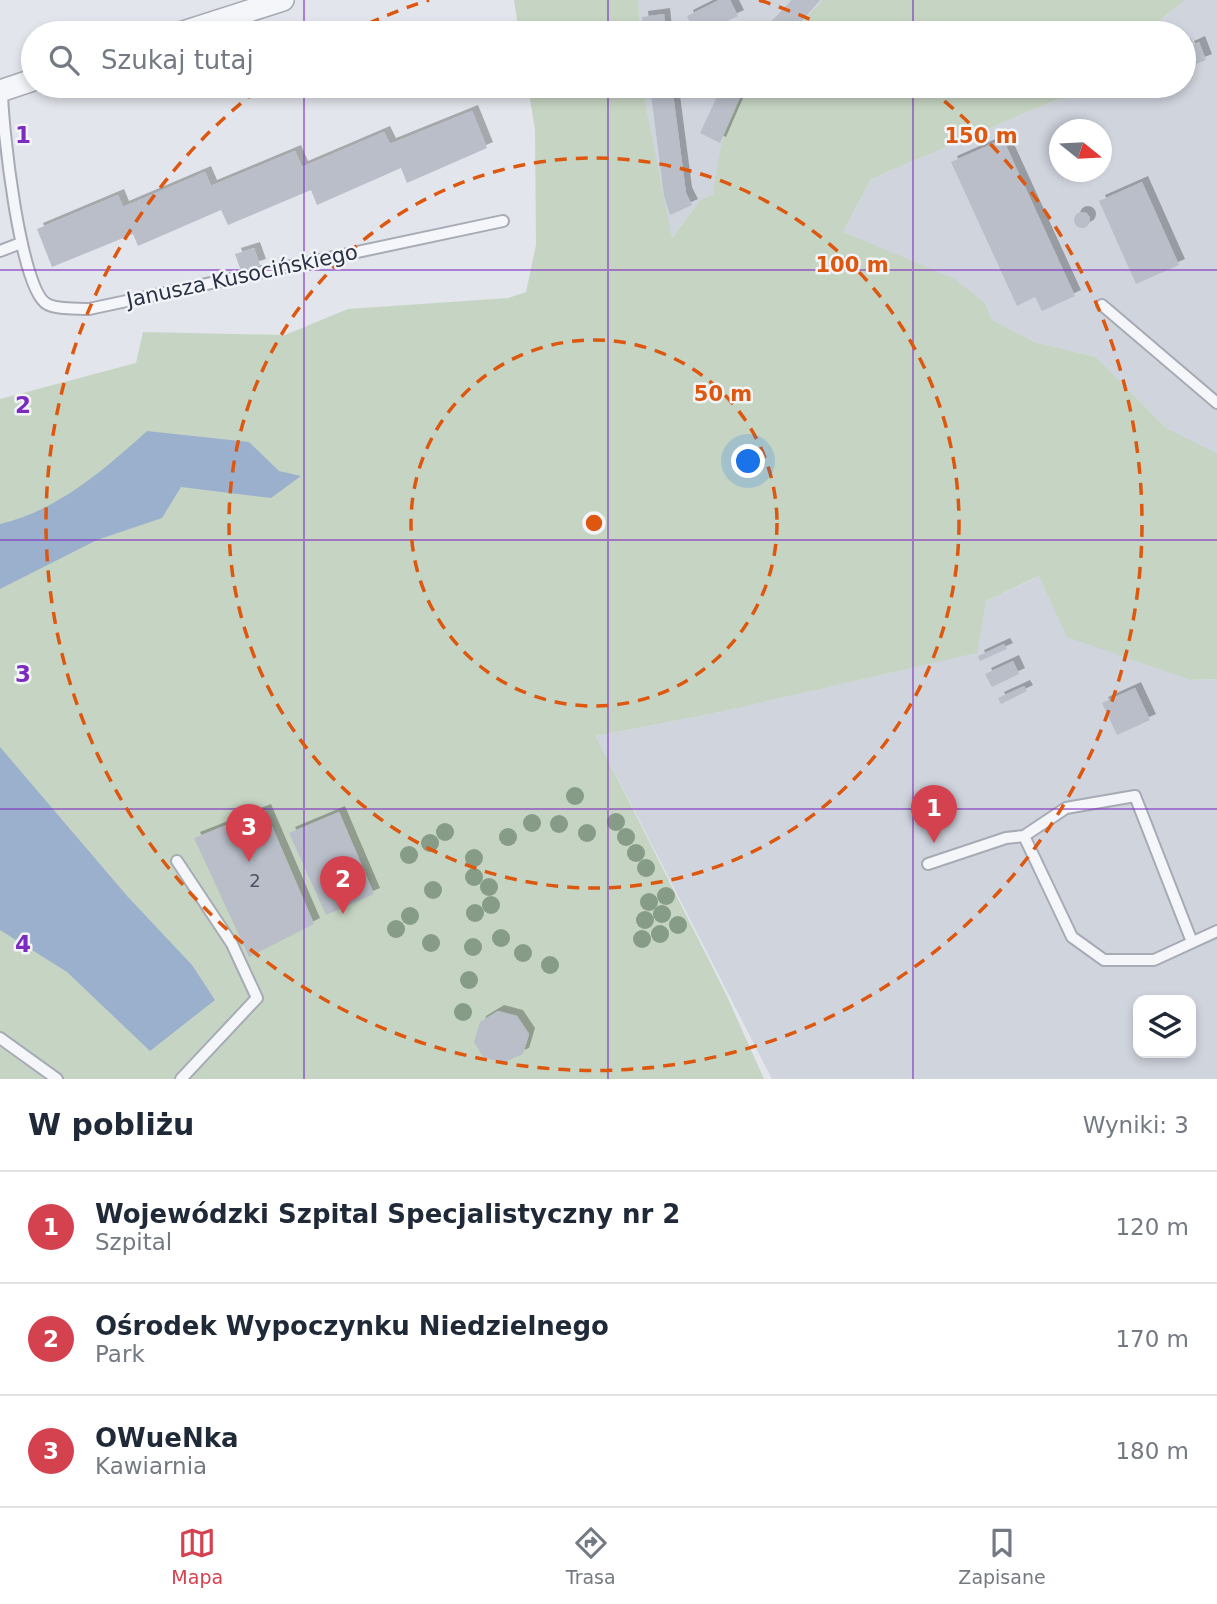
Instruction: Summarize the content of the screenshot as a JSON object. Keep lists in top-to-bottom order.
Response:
{
  "streets": {
    "street": ["Janusza Kusocińskiego"]
  },
  "house_numbers": ["2"],
  "north": "right",
  "page": {
    "search": "Szukaj tutaj",
    "pins": ["1", "3", "2"],
    "heading": ["W pobliżu", "Wyniki: 3"],
    "list": [
      {
        "mark": "1",
        "name": "Wojewódzki Szpital Specjalistyczny nr 2",
        "note": "Szpital",
        "value": "120 m"
      },
      {
        "mark": "2",
        "name": "Ośrodek Wypoczynku Niedzielnego",
        "note": "Park",
        "value": "170 m"
      },
      {
        "mark": "3",
        "name": "OWueNka",
        "note": "Kawiarnia",
        "value": "180 m"
      }
    ],
    "nav": ["Mapa", "Trasa", "Zapisane"]
  },
  "grid": {
    "rows": [
      "1",
      "2",
      "3",
      "4"
    ]
  },
  "rings": ["150 m", "100 m", "50 m"]
}
